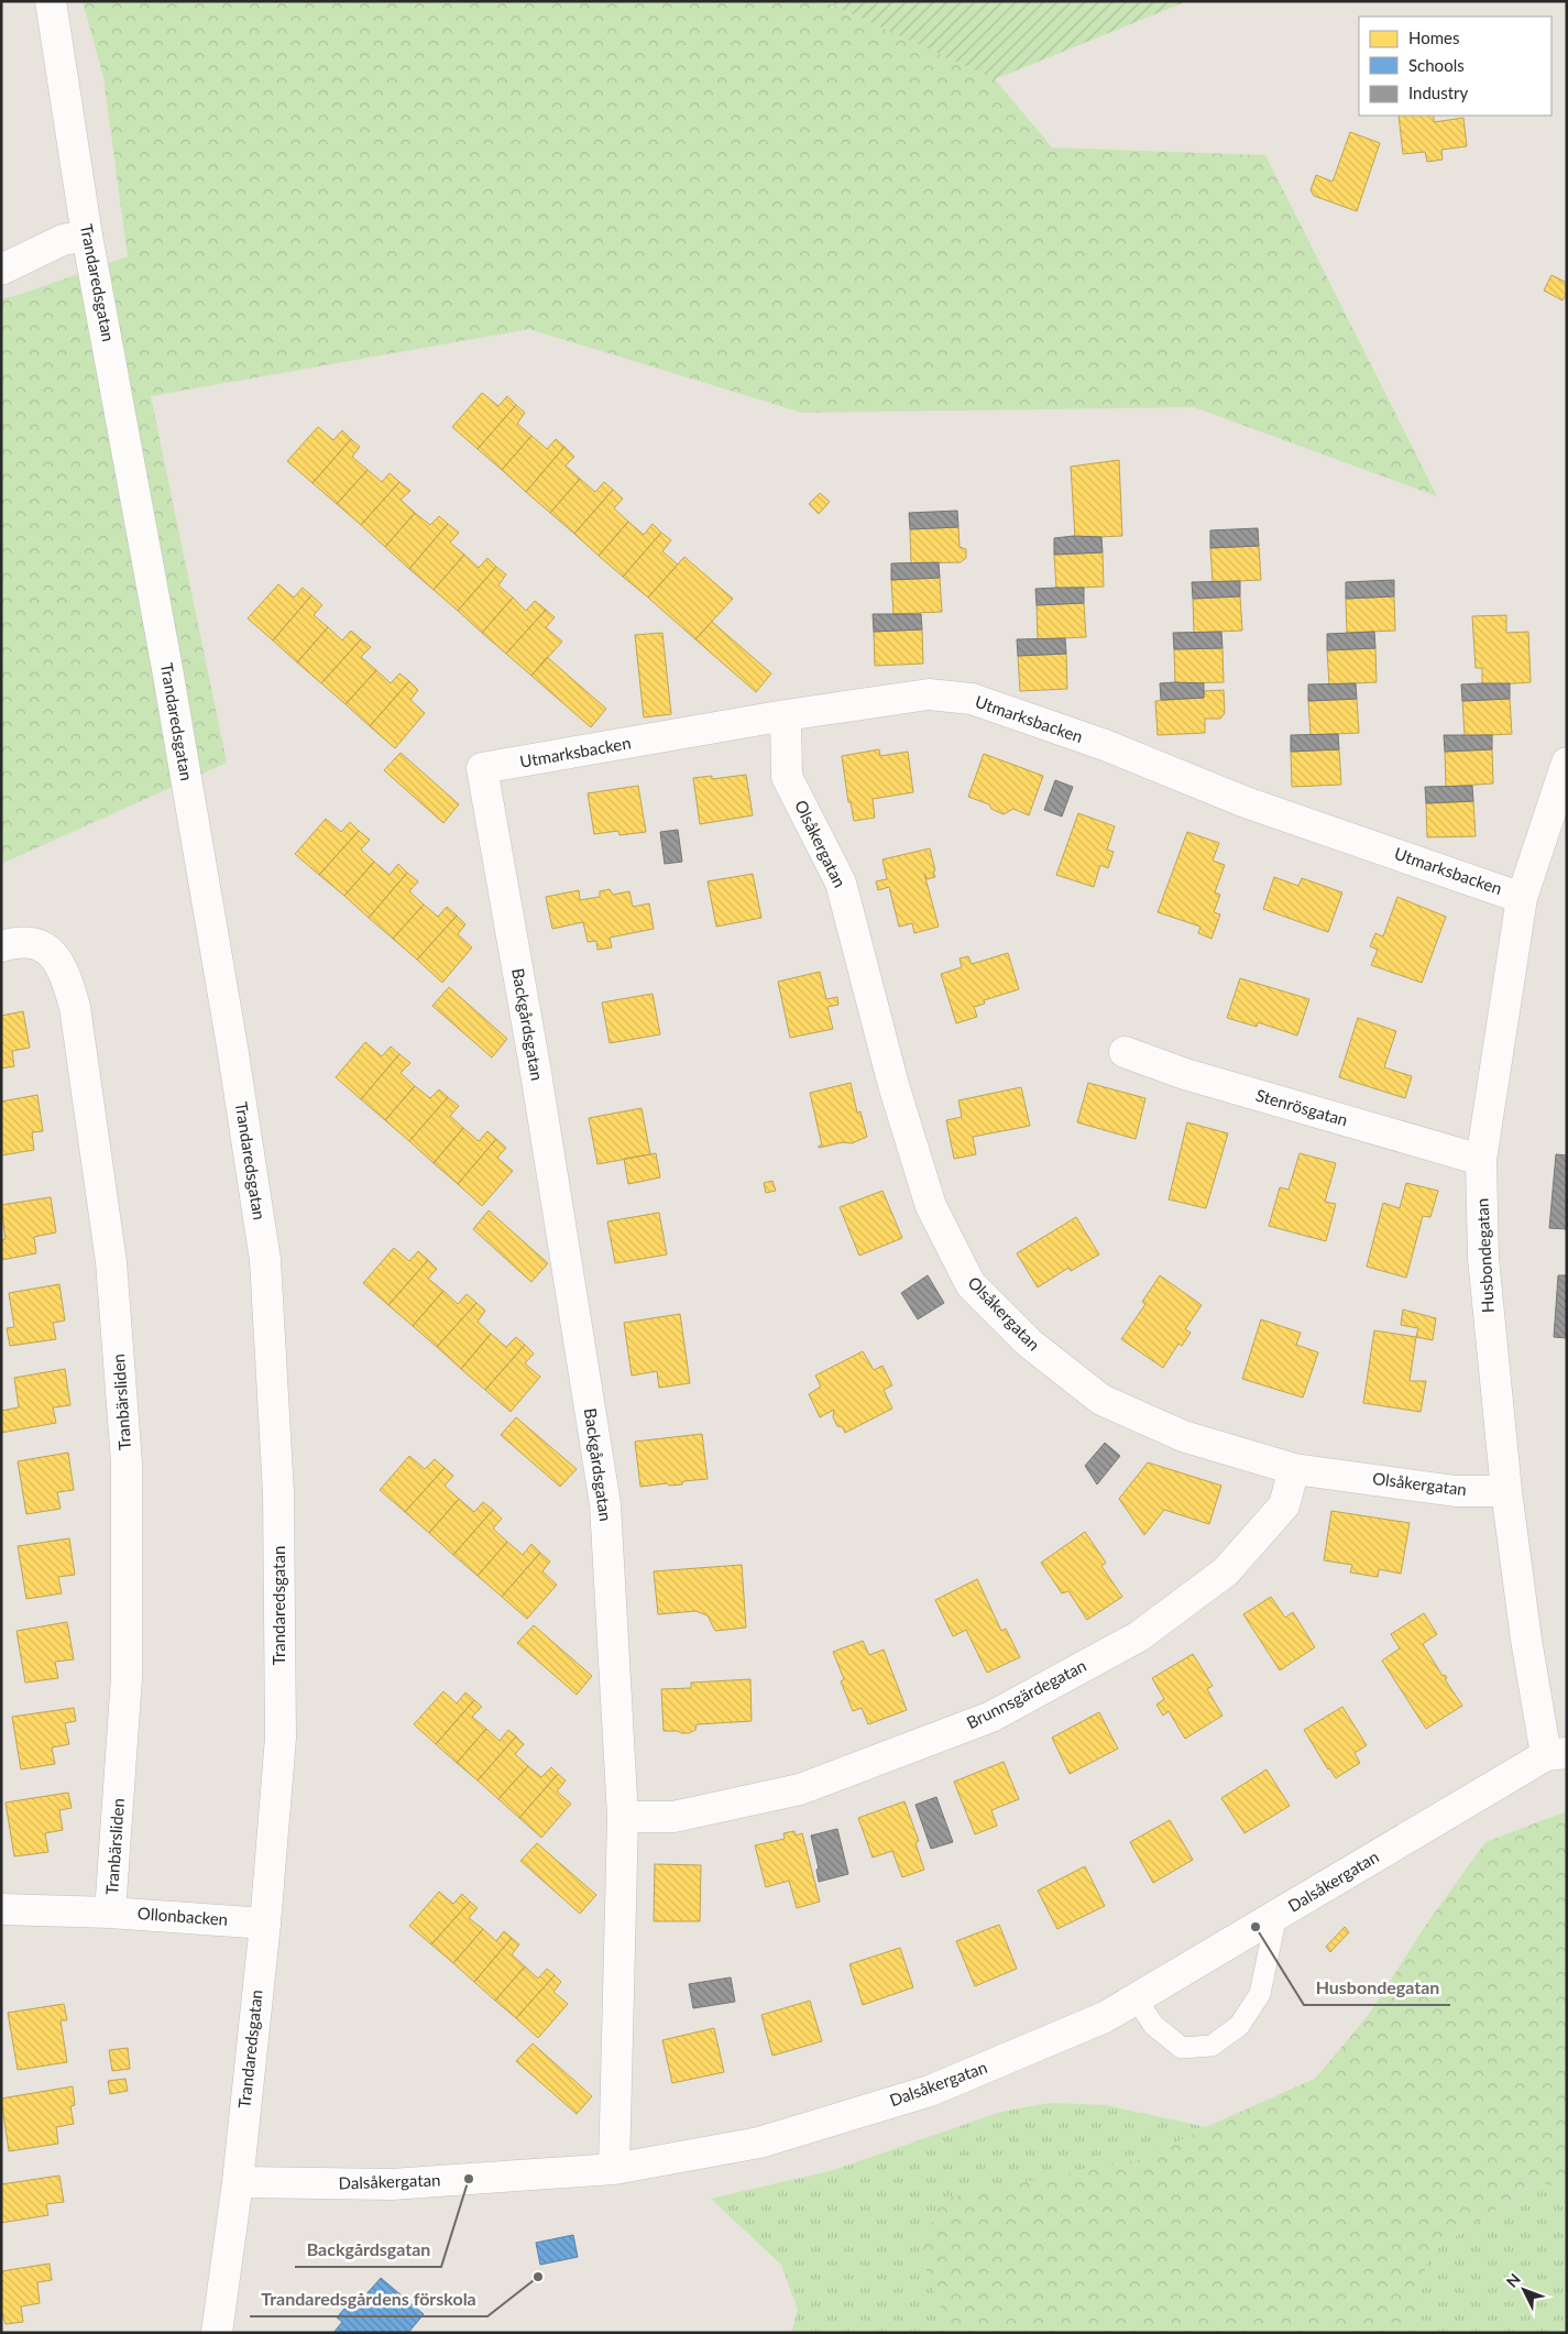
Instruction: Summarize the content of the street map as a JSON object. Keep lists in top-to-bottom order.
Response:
{
  "streets": {
    "street": [
      "Trandaredsgatan",
      "Utmarksbacken",
      "Olsåkergatan",
      "Backgårdsgatan",
      "Stenrösgatan",
      "Husbondegatan",
      "Tranbärsliden",
      "Brunnsgärdegatan",
      "Dalsåkergatan",
      "Ollonbacken"
    ]
  },
  "crossings": [
    ["Trandaredsgatan", "Dalsåkergatan"],
    ["Trandaredsgatan", "Ollonbacken"],
    ["Utmarksbacken", "Olsåkergatan"],
    ["Utmarksbacken", "Backgårdsgatan"],
    ["Utmarksbacken", "Husbondegatan"],
    ["Olsåkergatan", "Husbondegatan"],
    ["Olsåkergatan", "Brunnsgärdegatan"],
    ["Backgårdsgatan", "Brunnsgärdegatan"],
    ["Backgårdsgatan", "Dalsåkergatan"],
    ["Stenrösgatan", "Husbondegatan"],
    ["Husbondegatan", "Dalsåkergatan"],
    ["Tranbärsliden", "Ollonbacken"]
  ],
  "places": ["Husbondegatan", "Backgårdsgatan", "Trandaredsgårdens förskola"],
  "legend": ["Homes", "Schools", "Industry"],
  "north": "top left"
}
